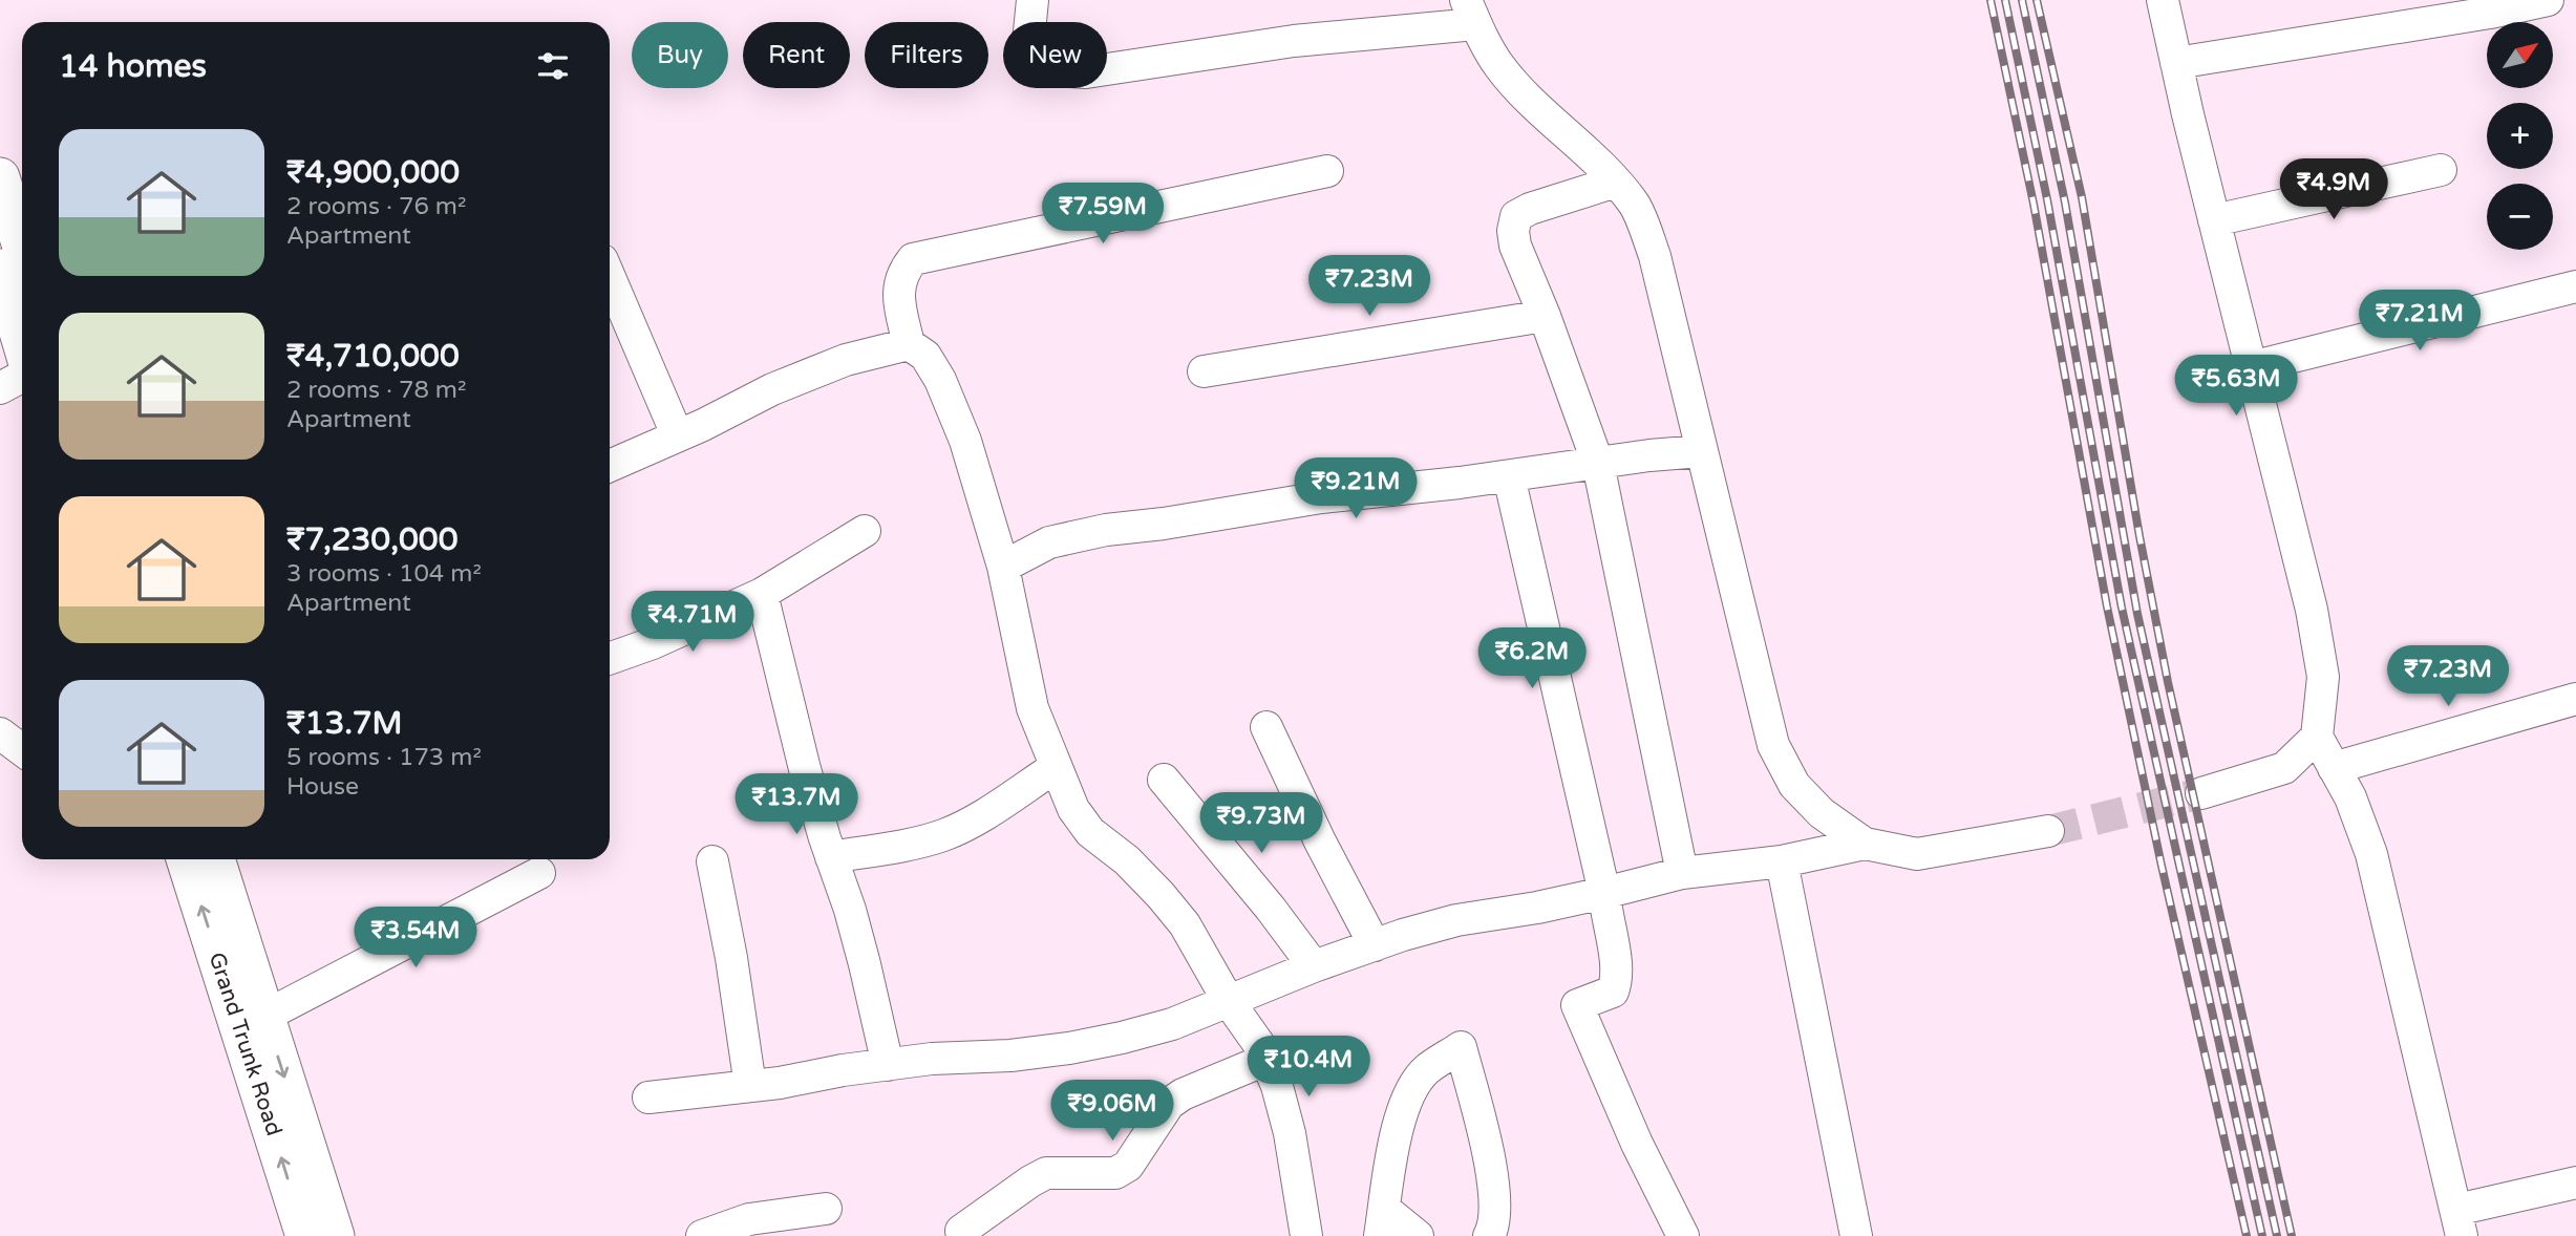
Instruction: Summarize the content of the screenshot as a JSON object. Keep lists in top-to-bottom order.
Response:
{
  "streets": {
    "main road": ["Grand Trunk Road"]
  },
  "north": "top right",
  "page": {
    "map_buttons": ["+", "−"],
    "chip": [
      "Buy",
      "Rent",
      "Filters",
      "New"
    ],
    "heading": "14 homes",
    "list": [
      {
        "name": "₹4,900,000",
        "note": "2 rooms · 76 m² · Apartment"
      },
      {
        "name": "₹4,710,000",
        "note": "2 rooms · 78 m² · Apartment"
      },
      {
        "name": "₹7,230,000",
        "note": "3 rooms · 104 m² · Apartment"
      },
      {
        "name": "₹13.7M",
        "note": "5 rooms · 173 m² · House"
      }
    ],
    "price": [
      "₹4.9M",
      "₹7.59M",
      "₹7.23M",
      "₹7.21M",
      "₹5.63M",
      "₹9.21M",
      "₹4.71M",
      "₹6.2M",
      "₹7.23M",
      "₹13.7M",
      "₹9.73M",
      "₹3.54M",
      "₹10.4M",
      "₹9.06M"
    ]
  }
}
